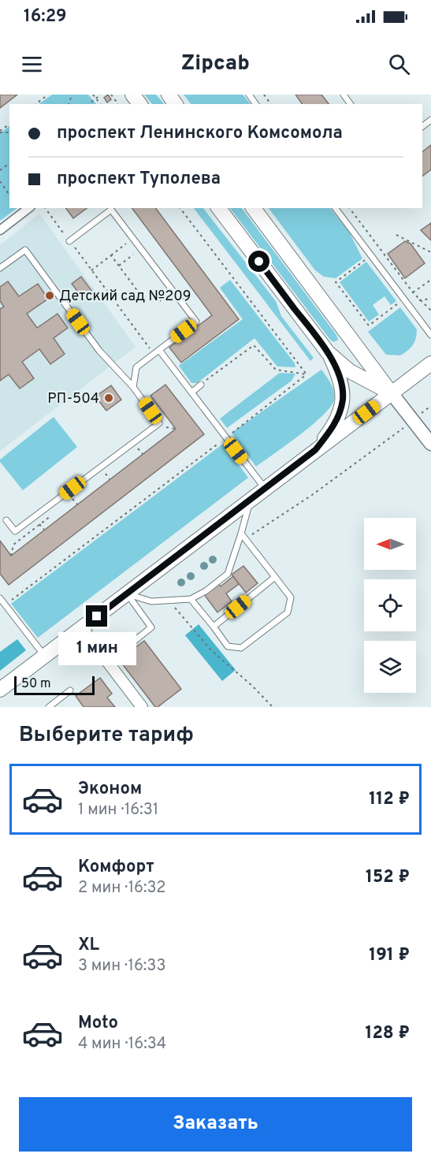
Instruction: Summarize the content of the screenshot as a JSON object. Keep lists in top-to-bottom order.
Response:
{
  "places": ["Детский сад №209", "РП-504"],
  "scale_bar": "50 m",
  "north": "left",
  "page": {
    "status": "16:29",
    "header": "Zipcab",
    "banner": ["проспект Ленинского Комсомола", "проспект Туполева"],
    "bubble": "1 мин",
    "scale": "50 m",
    "heading": "Выберите тариф",
    "list": [
      {
        "name": "Эконом",
        "note": "1 мин · 16:31",
        "value": "112 ₽"
      },
      {
        "name": "Комфорт",
        "note": "2 мин · 16:32",
        "value": "152 ₽"
      },
      {
        "name": "XL",
        "note": "3 мин · 16:33",
        "value": "191 ₽"
      },
      {
        "name": "Moto",
        "note": "4 мин · 16:34",
        "value": "128 ₽"
      }
    ],
    "buttons": "Заказать"
  }
}
